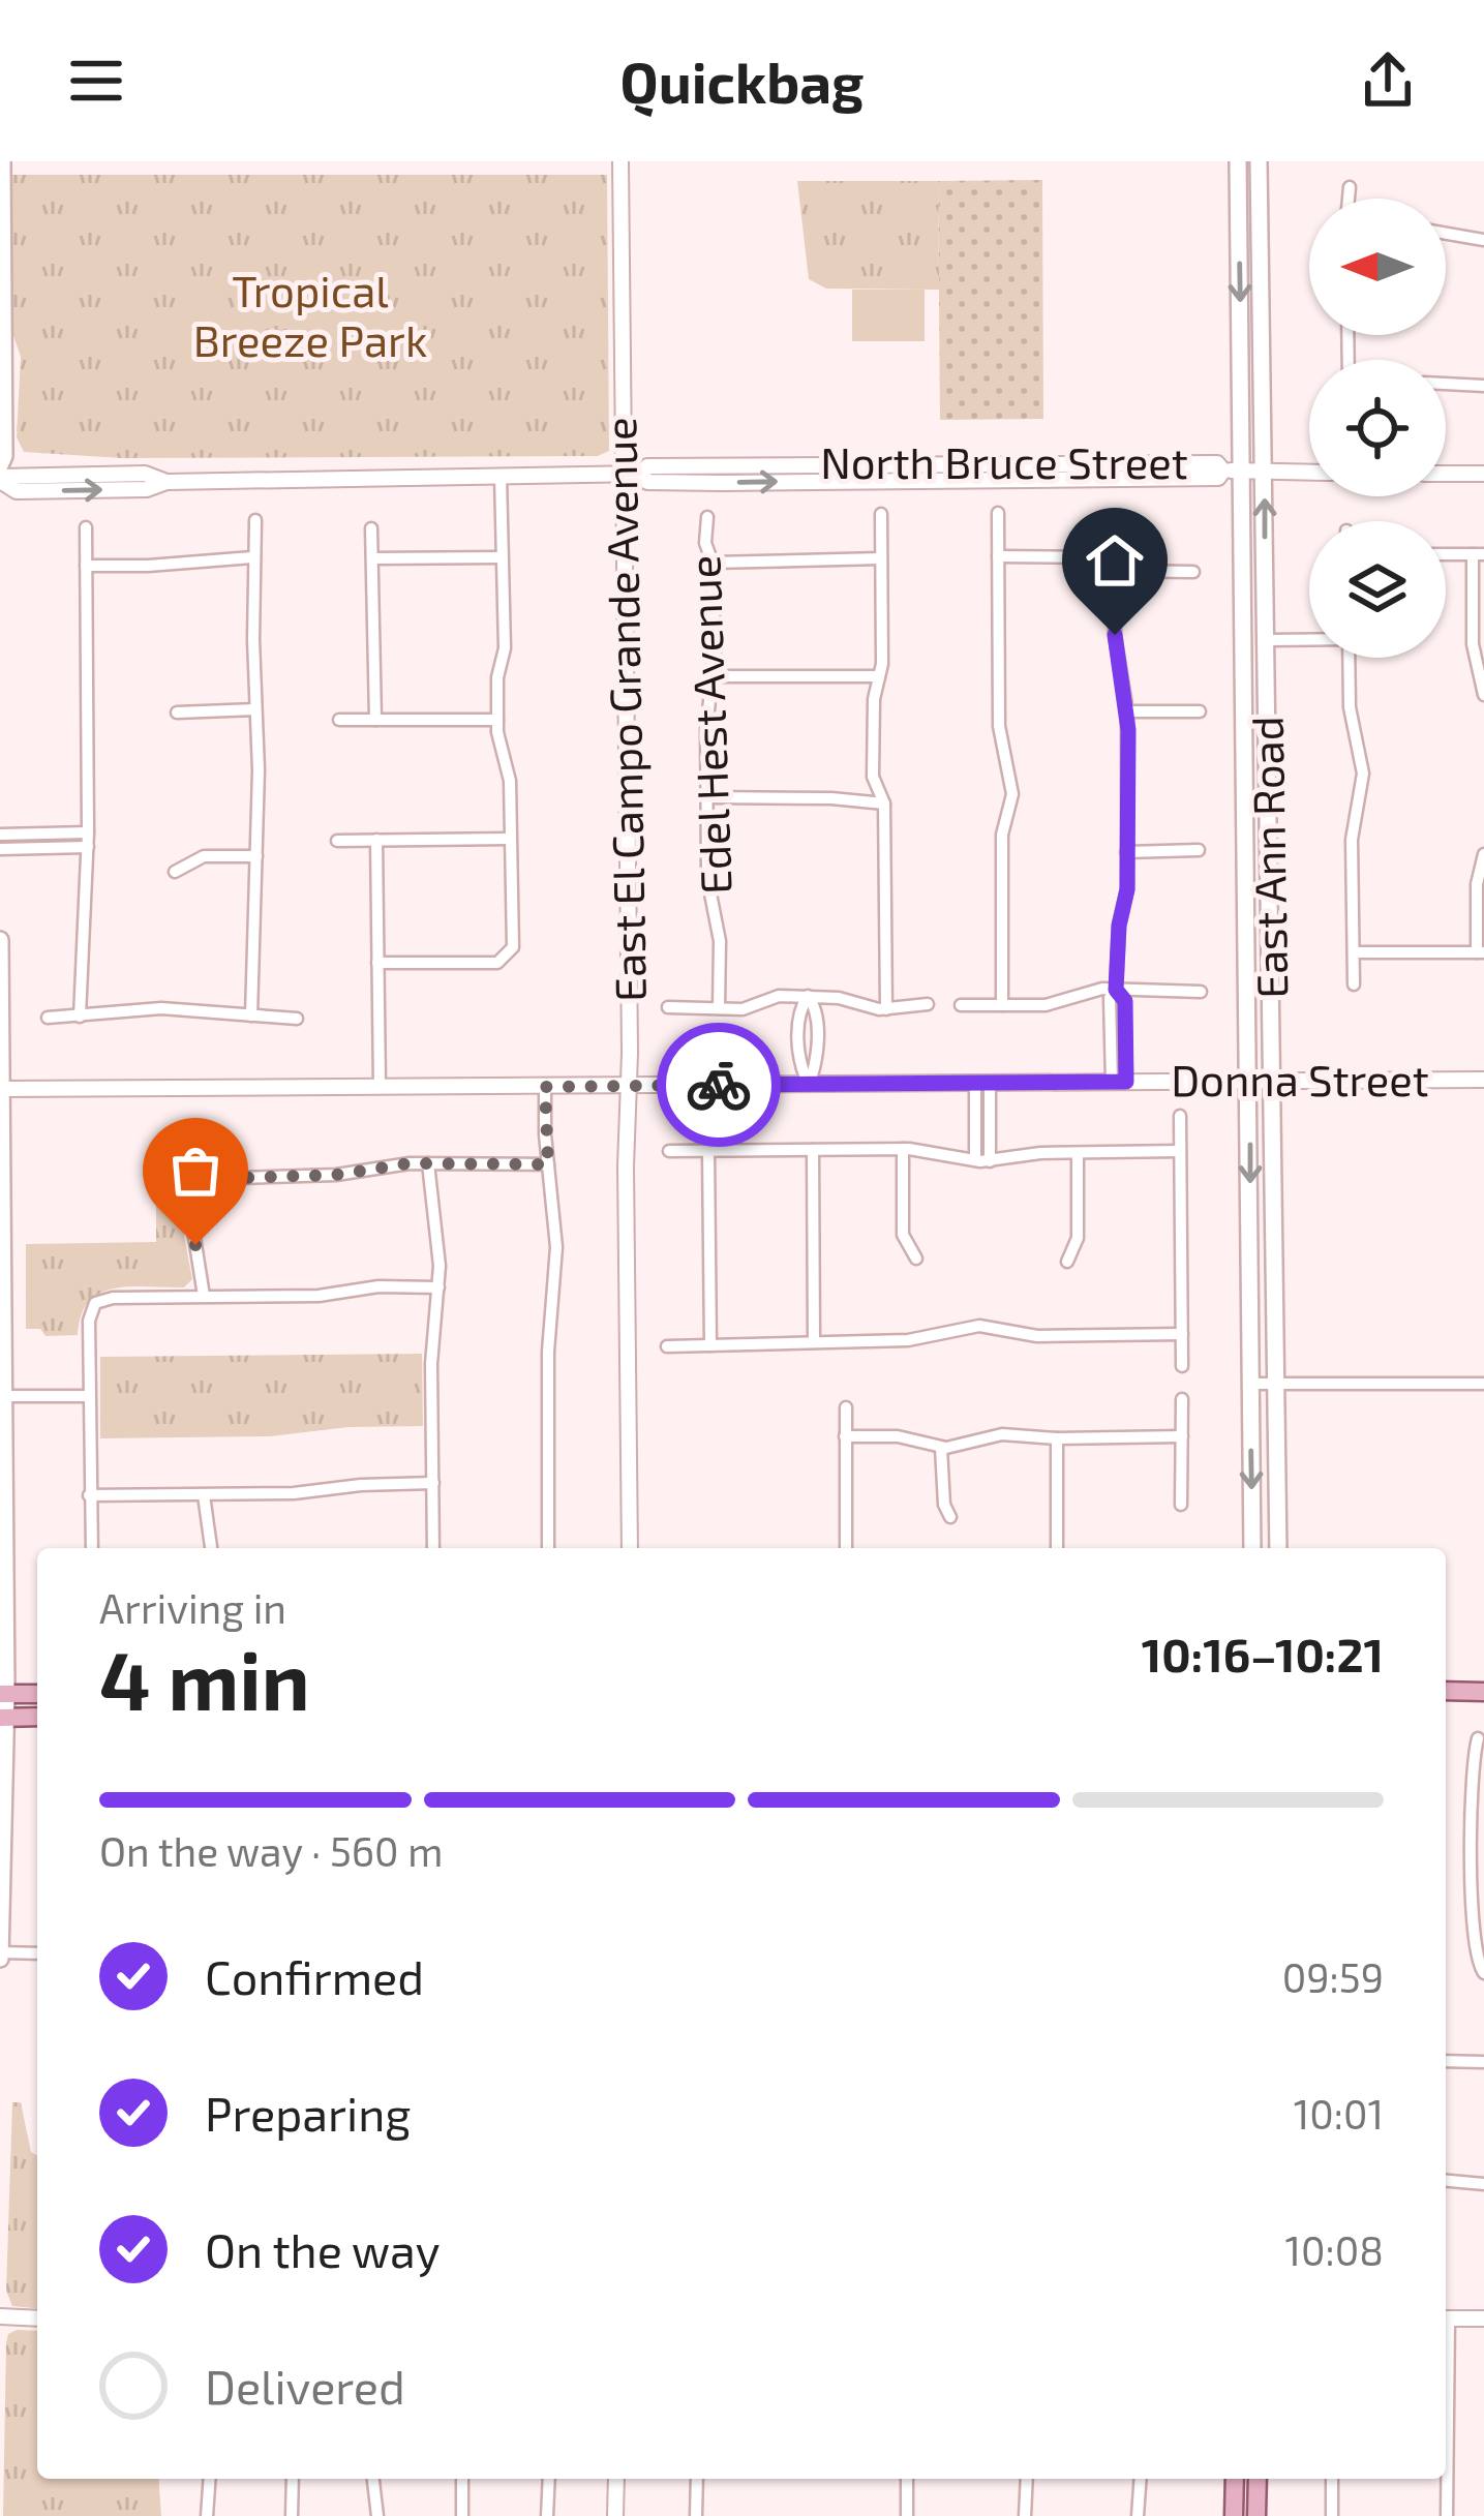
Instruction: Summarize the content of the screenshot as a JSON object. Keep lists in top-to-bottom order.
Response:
{
  "streets": {
    "main road": ["East Ann Road"],
    "street": [
      "North Bruce Street",
      "East El Campo Grande Avenue",
      "Edel Hest Avenue",
      "Donna Street"
    ]
  },
  "crossings": [
    ["North Bruce Street", "East El Campo Grande Avenue"],
    ["North Bruce Street", "East Ann Road"],
    ["East El Campo Grande Avenue", "Donna Street"],
    ["East Ann Road", "Donna Street"]
  ],
  "parks": ["Tropical Breeze Park"],
  "north": "left",
  "page": {
    "header": "Quickbag",
    "heading": ["4 min", "Arriving in", "10:16–10:21"],
    "bar": "On the way · 560 m",
    "list": [
      ["Confirmed", "09:59"],
      ["Preparing", "10:01"],
      ["On the way", "10:08"],
      "Delivered"
    ]
  }
}
